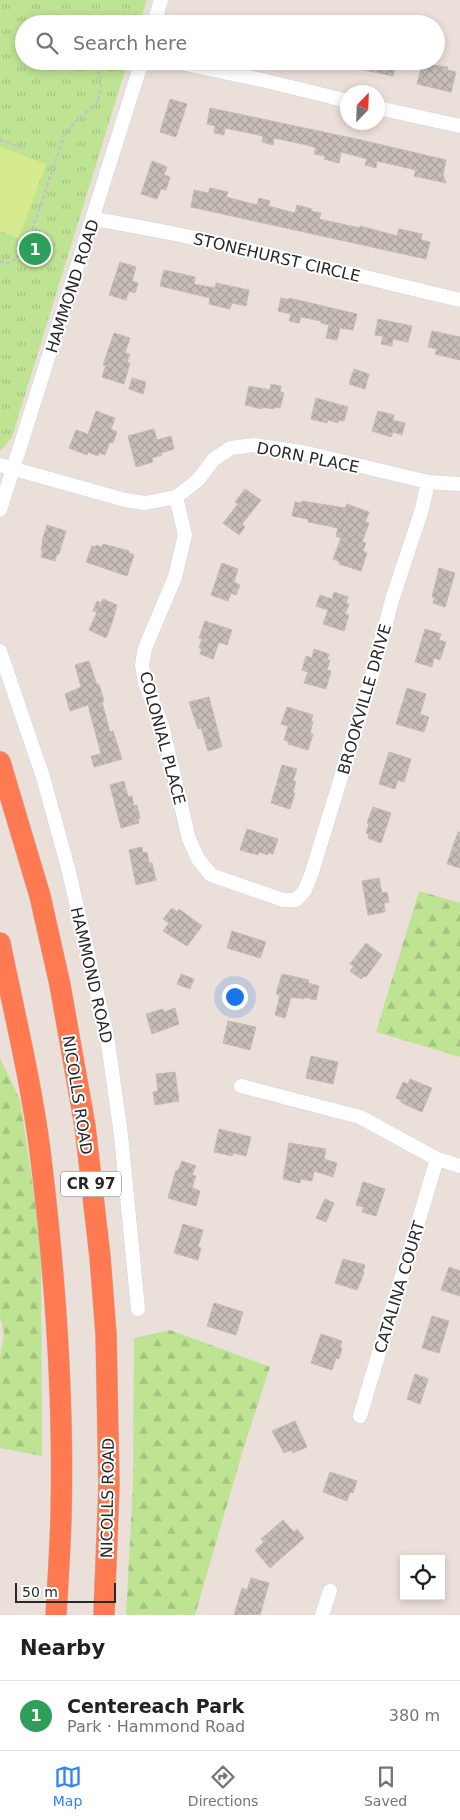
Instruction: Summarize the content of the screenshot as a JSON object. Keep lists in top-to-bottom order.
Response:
{
  "streets": {
    "highway": ["NICOLLS ROAD", "CR 97"],
    "street": [
      "STONEHURST CIRCLE",
      "HAMMOND ROAD",
      "DORN PLACE",
      "BROOKVILLE DRIVE",
      "COLONIAL PLACE",
      "CATALINA COURT"
    ]
  },
  "crossings": [
    ["STONEHURST CIRCLE", "HAMMOND ROAD"],
    ["HAMMOND ROAD", "DORN PLACE"],
    ["DORN PLACE", "BROOKVILLE DRIVE"],
    ["DORN PLACE", "COLONIAL PLACE"],
    ["BROOKVILLE DRIVE", "COLONIAL PLACE"]
  ],
  "scale_bar": "50 m",
  "north": "top right",
  "page": {
    "search": "Search here",
    "pins": "1",
    "scale": "50 m",
    "heading": "Nearby",
    "list": [
      {
        "mark": "1",
        "name": "Centereach Park",
        "note": "Park · Hammond Road",
        "value": "380 m"
      }
    ],
    "nav": ["Map", "Directions", "Saved"]
  }
}
